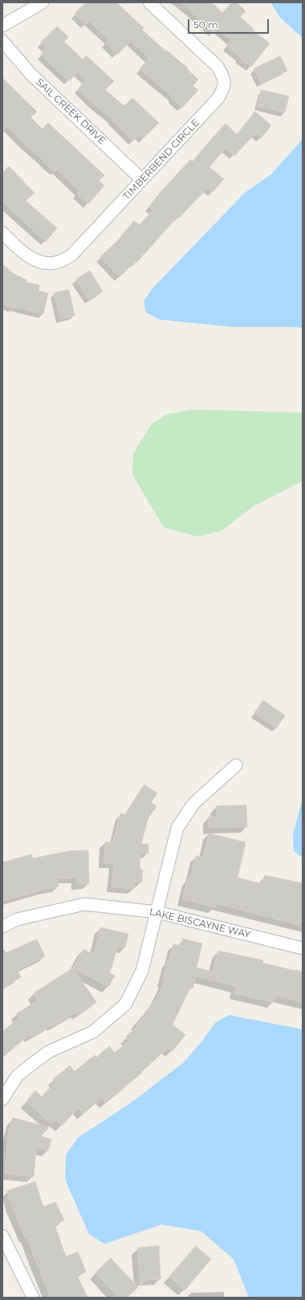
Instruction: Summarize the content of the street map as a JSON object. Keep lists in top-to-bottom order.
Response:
{
  "streets": {
    "street": ["SAIL CREEK DRIVE", "TIMBERBEND CIRCLE", "LAKE BISCAYNE WAY"]
  },
  "crossings": [
    ["SAIL CREEK DRIVE", "TIMBERBEND CIRCLE"]
  ],
  "scale_bar": "50 m"
}
